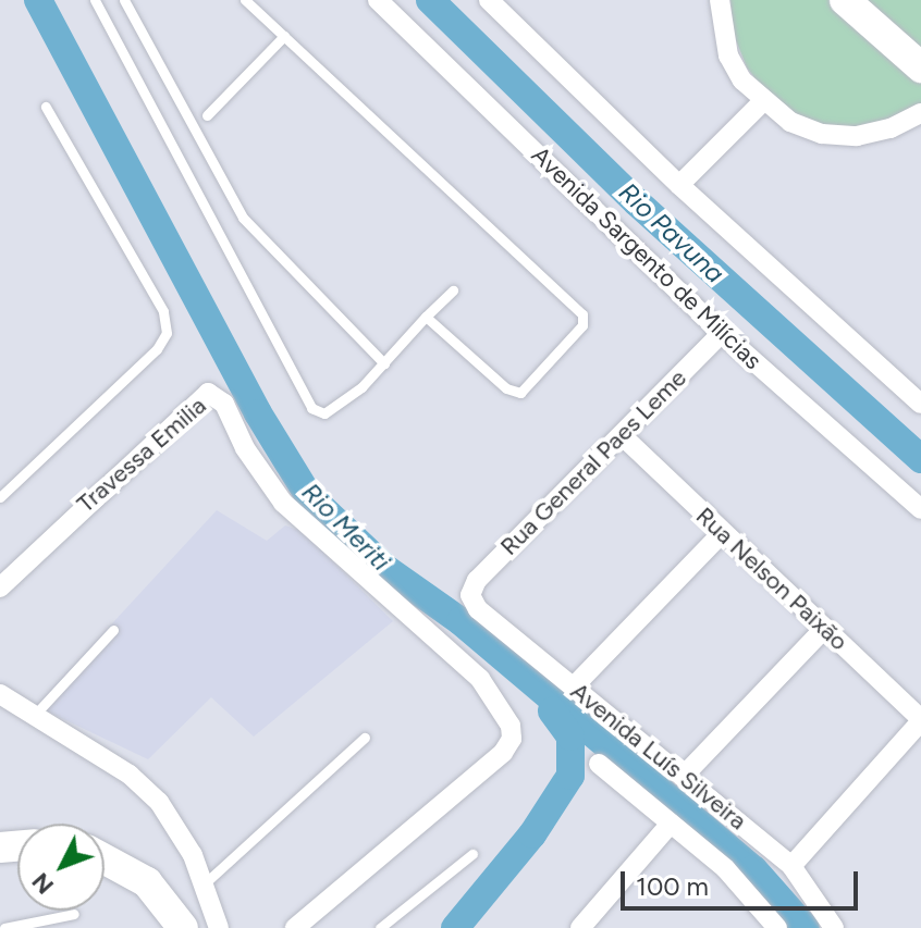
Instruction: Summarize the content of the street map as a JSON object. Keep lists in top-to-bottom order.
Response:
{
  "streets": {
    "street": [
      "Avenida Sargento de Milícias",
      "Travessa Emilia",
      "Rua General Paes Leme",
      "Rua Nelson Paixão",
      "Avenida Luís Silveira"
    ]
  },
  "crossings": [
    ["Avenida Sargento de Milícias", "Rua General Paes Leme"],
    ["Rua General Paes Leme", "Rua Nelson Paixão"],
    ["Rua General Paes Leme", "Avenida Luís Silveira"]
  ],
  "water": ["Rio Pavuna", "Rio Meriti"],
  "scale_bar": "100 m",
  "north": "bottom left"
}
